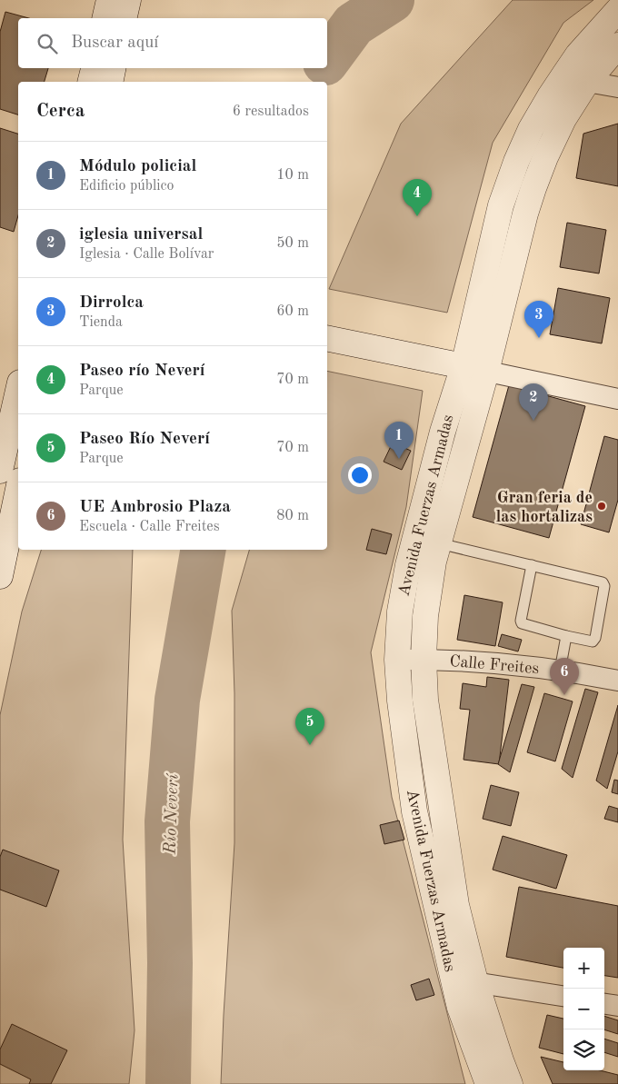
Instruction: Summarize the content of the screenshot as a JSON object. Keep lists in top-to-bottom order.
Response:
{
  "streets": {
    "street": ["Avenida Fuerzas Armadas", "Calle Freites"]
  },
  "crossings": [
    ["Avenida Fuerzas Armadas", "Calle Freites"]
  ],
  "water": ["Río Neverí"],
  "places": ["Gran feria de las hortalizas"],
  "page": {
    "search": "Buscar aquí",
    "heading": ["Cerca", "6 resultados"],
    "list": [
      {
        "mark": "1",
        "name": "Módulo policial",
        "note": "Edificio público",
        "value": "10 m"
      },
      {
        "mark": "2",
        "name": "iglesia universal",
        "note": "Iglesia · Calle Bolívar",
        "value": "50 m"
      },
      {
        "mark": "3",
        "name": "Dirrolca",
        "note": "Tienda",
        "value": "60 m"
      },
      {
        "mark": "4",
        "name": "Paseo río Neverí",
        "note": "Parque",
        "value": "70 m"
      },
      {
        "mark": "5",
        "name": "Paseo Río Neverí",
        "note": "Parque",
        "value": "70 m"
      },
      {
        "mark": "6",
        "name": "UE Ambrosio Plaza",
        "note": "Escuela · Calle Freites",
        "value": "80 m"
      }
    ],
    "pins": [
      "4",
      "3",
      "2",
      "1",
      "6",
      "5"
    ],
    "map_buttons": ["+", "−"]
  }
}
